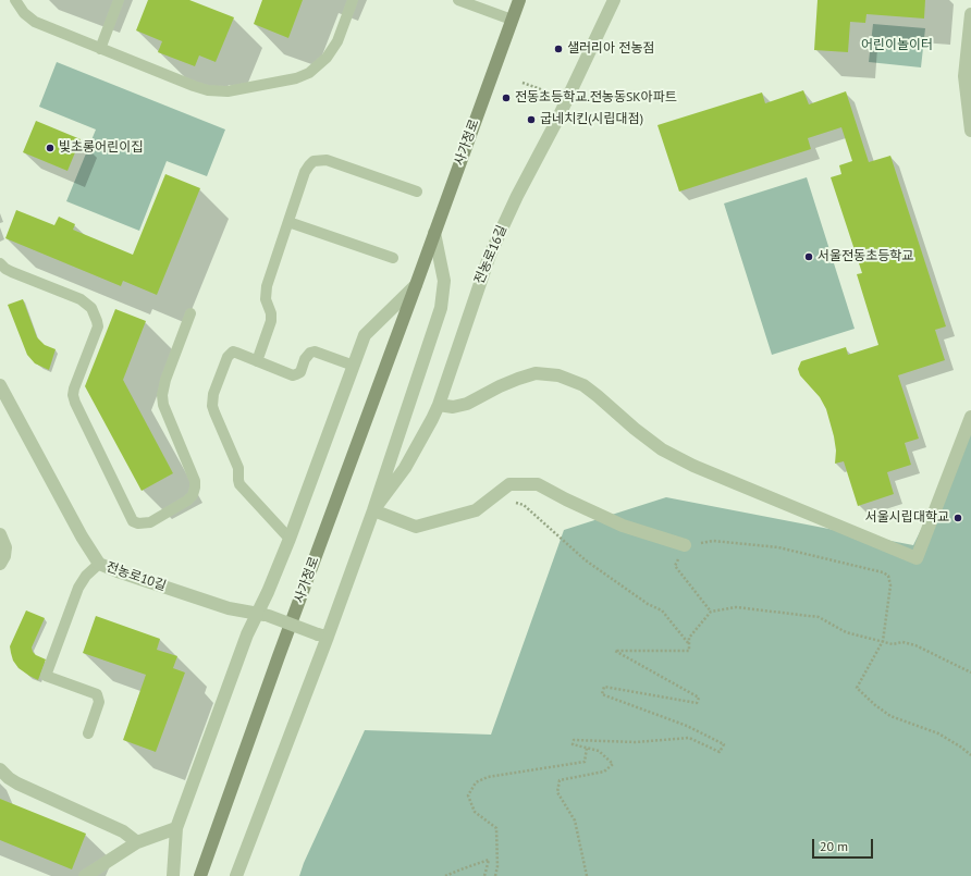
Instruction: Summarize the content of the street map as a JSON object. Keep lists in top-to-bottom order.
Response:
{
  "streets": {
    "main road": ["사가정로"],
    "street": ["전농로16길", "전농로10길"]
  },
  "crossings": [
    ["사가정로", "전농로10길"]
  ],
  "parks": ["어린이놀이터"],
  "places": [
    "샐러리아 전농점",
    "전동초등학교.전농동SK아파트",
    "굽네치킨(시립대점)",
    "빛초롱어린이집",
    "서울전동초등학교",
    "서울시립대학교"
  ],
  "scale_bar": "20 m"
}
